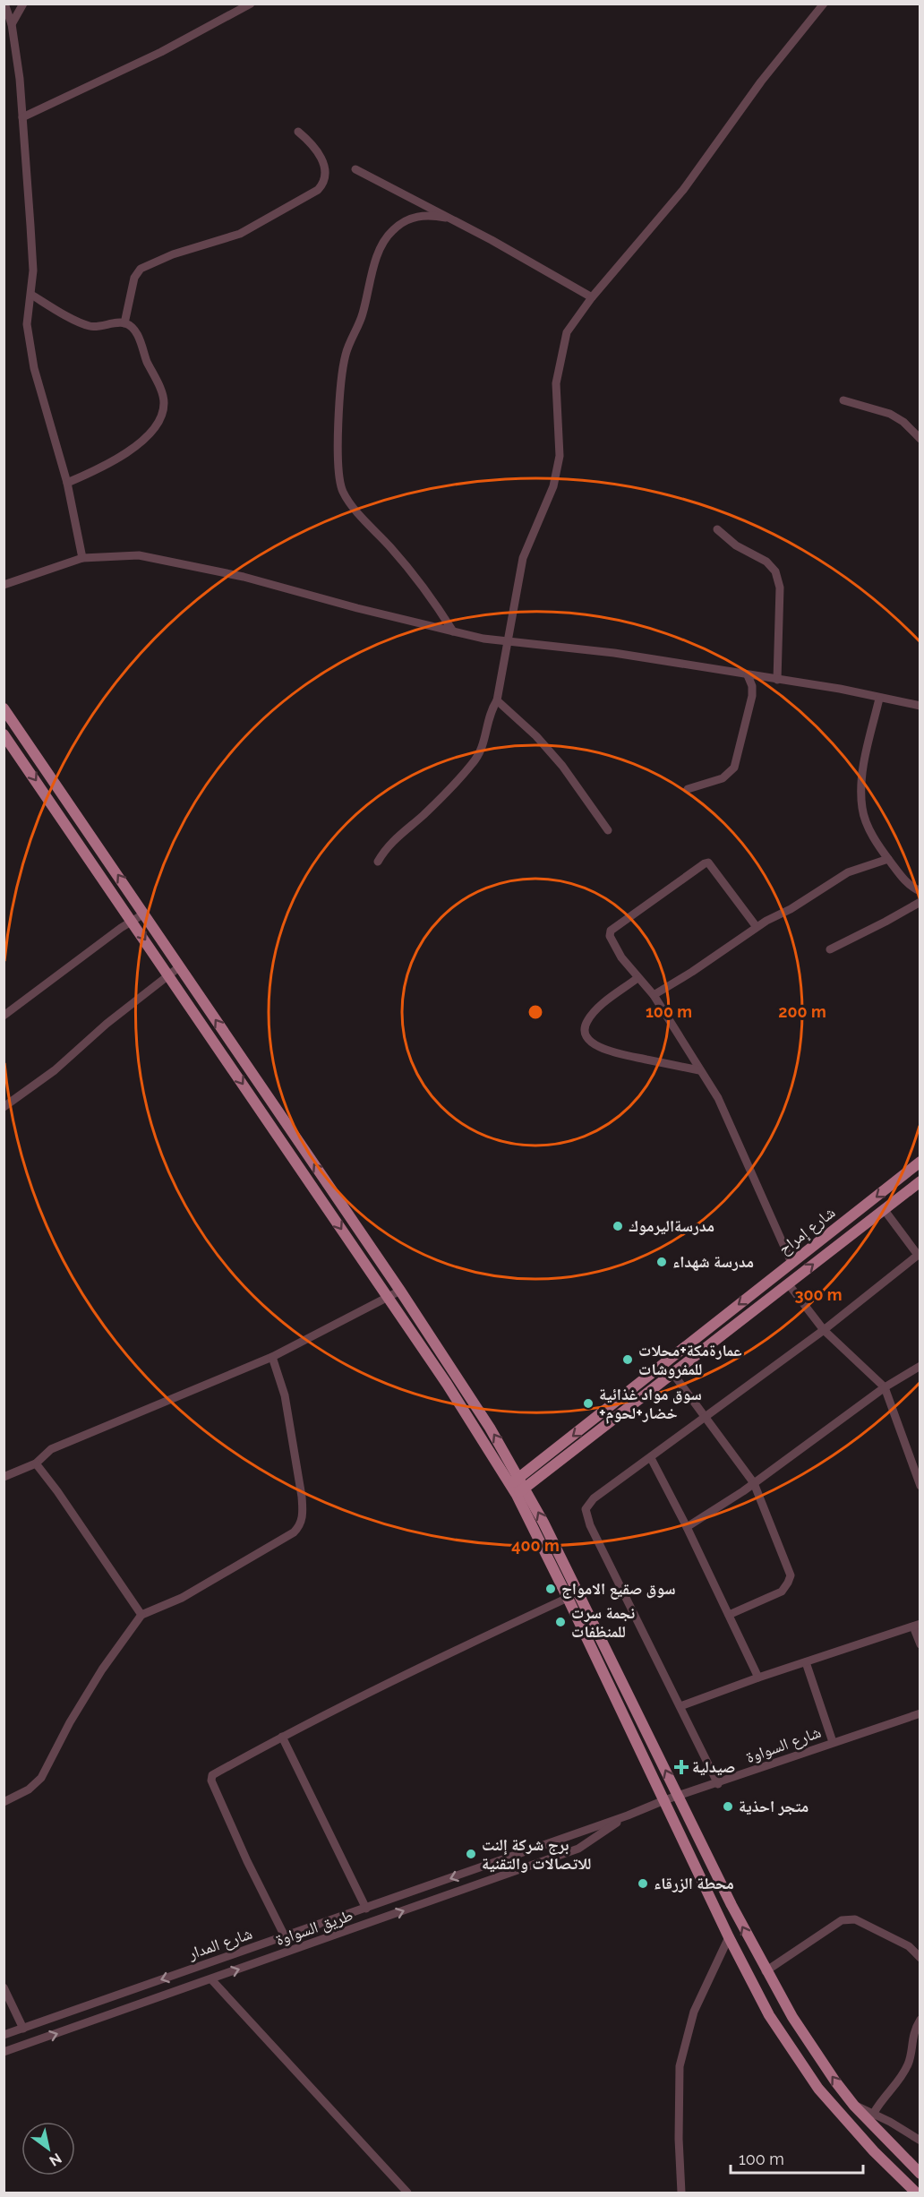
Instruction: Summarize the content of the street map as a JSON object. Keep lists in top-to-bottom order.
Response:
{
  "streets": {
    "main road": ["شارع إمراح"],
    "street": ["شارع السواوة", "طريق السواوة", "شارع المدار"]
  },
  "crossings": [
    ["شارع السواوة", "طريق السواوة"],
    ["شارع السواوة", "شارع المدار"],
    ["طريق السواوة", "شارع المدار"]
  ],
  "one_way": ["طريق السواوة", "شارع المدار"],
  "places": {
    "other": [
      "مدرسةاليرموك",
      "مدرسة شهداء",
      "عمارةمكة+محلات للمفروشات",
      "سوق مواد غذائية +خضار+لحوم",
      "سوق صقيع الامواج",
      "نجمة سرت للمنظفات",
      "متجر احذية",
      "برج شركة إلنت للاتصالات والتقنية",
      "محطة الزرقاء"
    ],
    "health": ["صيدلية"]
  },
  "scale_bar": "100 m",
  "north": "bottom right",
  "rings": [
    "100 m",
    "200 m",
    "300 m",
    "400 m"
  ]
}
